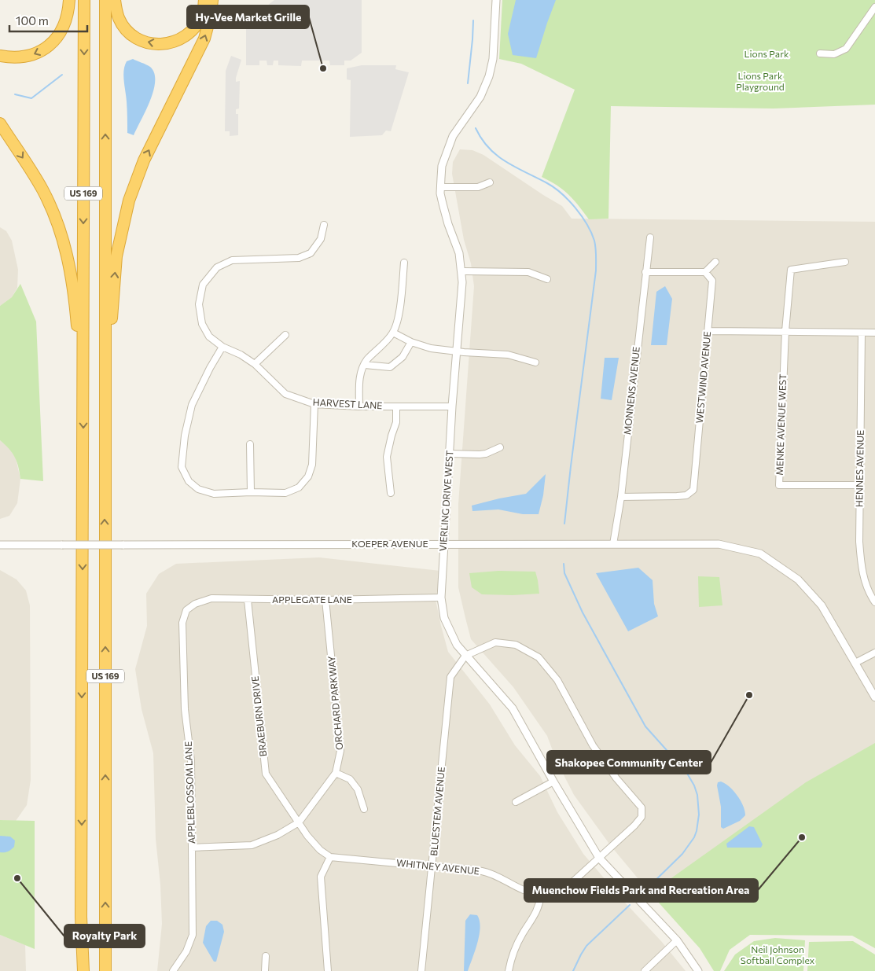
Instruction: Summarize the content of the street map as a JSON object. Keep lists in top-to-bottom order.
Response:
{
  "streets": {
    "highway": ["US 169"],
    "street": [
      "WESTWIND AVENUE",
      "MONNENS AVENUE",
      "HARVEST LANE",
      "MENKE AVENUE WEST",
      "HENNES AVENUE",
      "VIERLING DRIVE WEST",
      "KOEPER AVENUE",
      "APPLEGATE LANE",
      "ORCHARD PARKWAY",
      "BRAEBURN DRIVE",
      "APPLEBLOSSOM LANE",
      "BLUESTEM AVENUE",
      "WHITNEY AVENUE"
    ]
  },
  "crossings": [
    ["WESTWIND AVENUE", "MONNENS AVENUE"],
    ["MONNENS AVENUE", "KOEPER AVENUE"],
    ["HARVEST LANE", "VIERLING DRIVE WEST"],
    ["MENKE AVENUE WEST", "HENNES AVENUE"],
    ["VIERLING DRIVE WEST", "KOEPER AVENUE"],
    ["VIERLING DRIVE WEST", "APPLEGATE LANE"],
    ["VIERLING DRIVE WEST", "BLUESTEM AVENUE"],
    ["VIERLING DRIVE WEST", "WHITNEY AVENUE"],
    ["APPLEGATE LANE", "ORCHARD PARKWAY"],
    ["APPLEGATE LANE", "BRAEBURN DRIVE"],
    ["APPLEGATE LANE", "APPLEBLOSSOM LANE"],
    ["ORCHARD PARKWAY", "BRAEBURN DRIVE"],
    ["ORCHARD PARKWAY", "APPLEBLOSSOM LANE"],
    ["BLUESTEM AVENUE", "WHITNEY AVENUE"]
  ],
  "parks": ["Lions Park", "Lions Park Playground", "Neil Johnson Softball Complex"],
  "places": [
    "Hy-Vee Market Grille",
    "Shakopee Community Center",
    "Muenchow Fields Park and Recreation Area",
    "Royalty Park"
  ],
  "scale_bar": "100 m"
}
